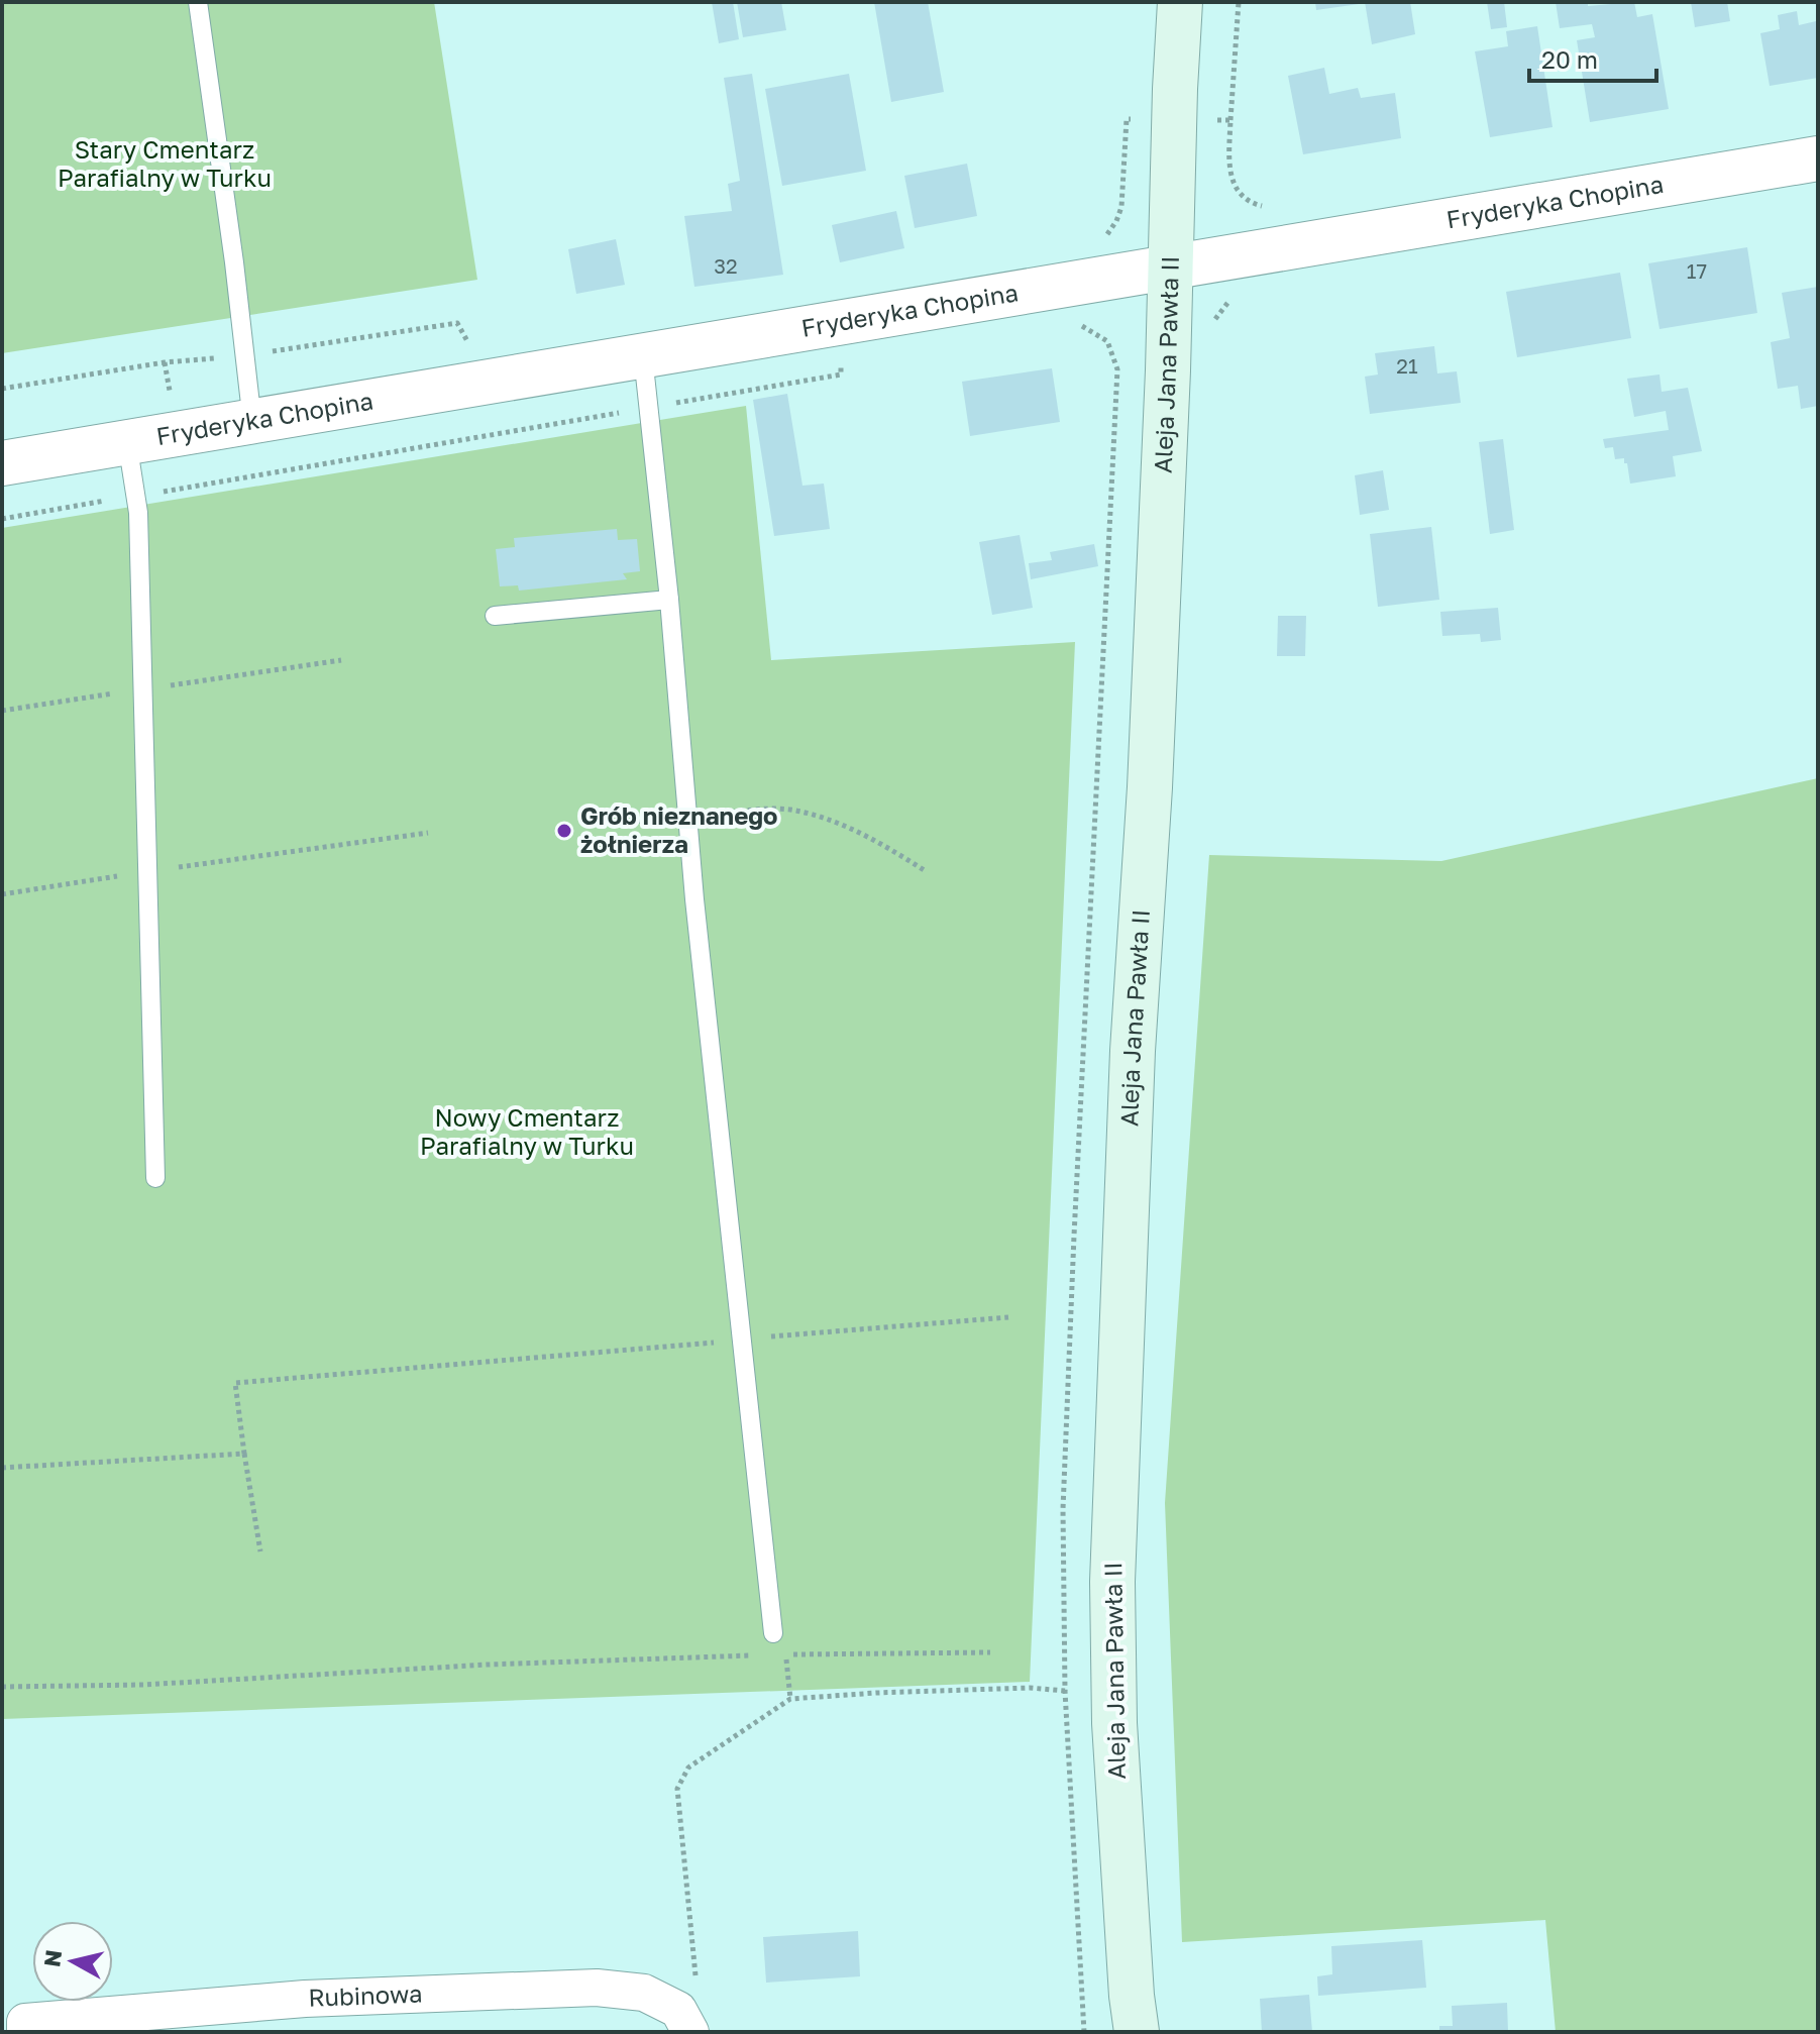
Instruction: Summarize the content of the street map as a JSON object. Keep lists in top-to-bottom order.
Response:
{
  "streets": {
    "main road": ["Aleja Jana Pawła II"],
    "street": ["Fryderyka Chopina", "Rubinowa"]
  },
  "crossings": [
    ["Fryderyka Chopina", "Aleja Jana Pawła II"]
  ],
  "parks": ["Stary Cmentarz Parafialny w Turku", "Nowy Cmentarz Parafialny w Turku"],
  "places": ["Grób nieznanego żołnierza"],
  "house_numbers": ["32", "17", "21"],
  "scale_bar": "20 m",
  "north": "left"
}
